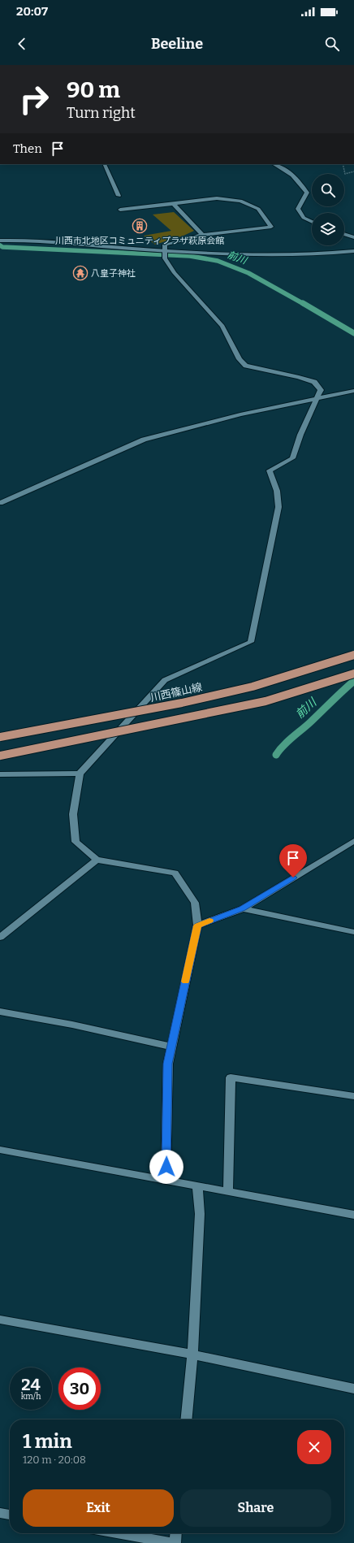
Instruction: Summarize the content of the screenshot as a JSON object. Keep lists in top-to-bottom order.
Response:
{
  "streets": {
    "main road": ["川西篠山線"]
  },
  "water": ["前川"],
  "places": {
    "building": ["川西市北地区コミュニティプラザ萩原会館"],
    "temple": ["八皇子神社"]
  },
  "page": {
    "status": "20:07",
    "header": "Beeline",
    "turn": ["90 m", "Turn right"],
    "then": "Then",
    "speed": "24 km/h",
    "limit": "30",
    "heading": ["1 min", "120 m · 20:08"],
    "buttons": ["Exit", "Share"]
  }
}
